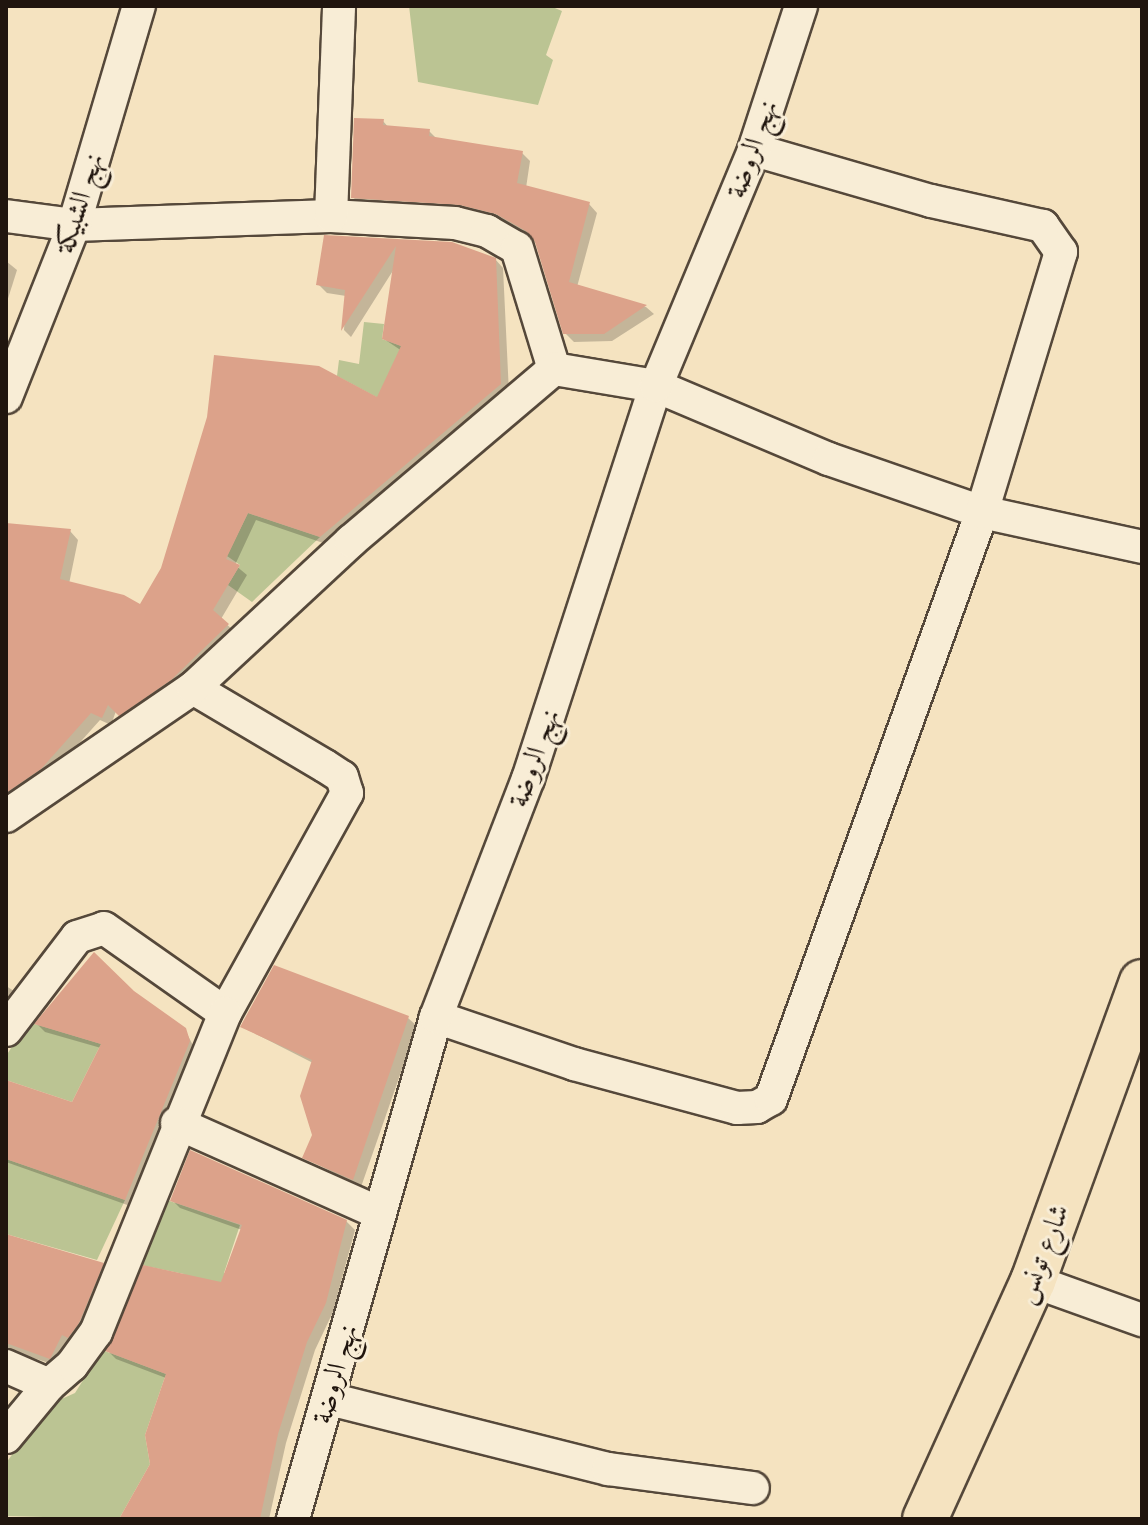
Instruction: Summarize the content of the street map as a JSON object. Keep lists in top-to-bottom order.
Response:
{
  "streets": {
    "main road": ["شارع تونس"],
    "street": ["نهج الروضة", "نهج الشبيكة"]
  }
}
